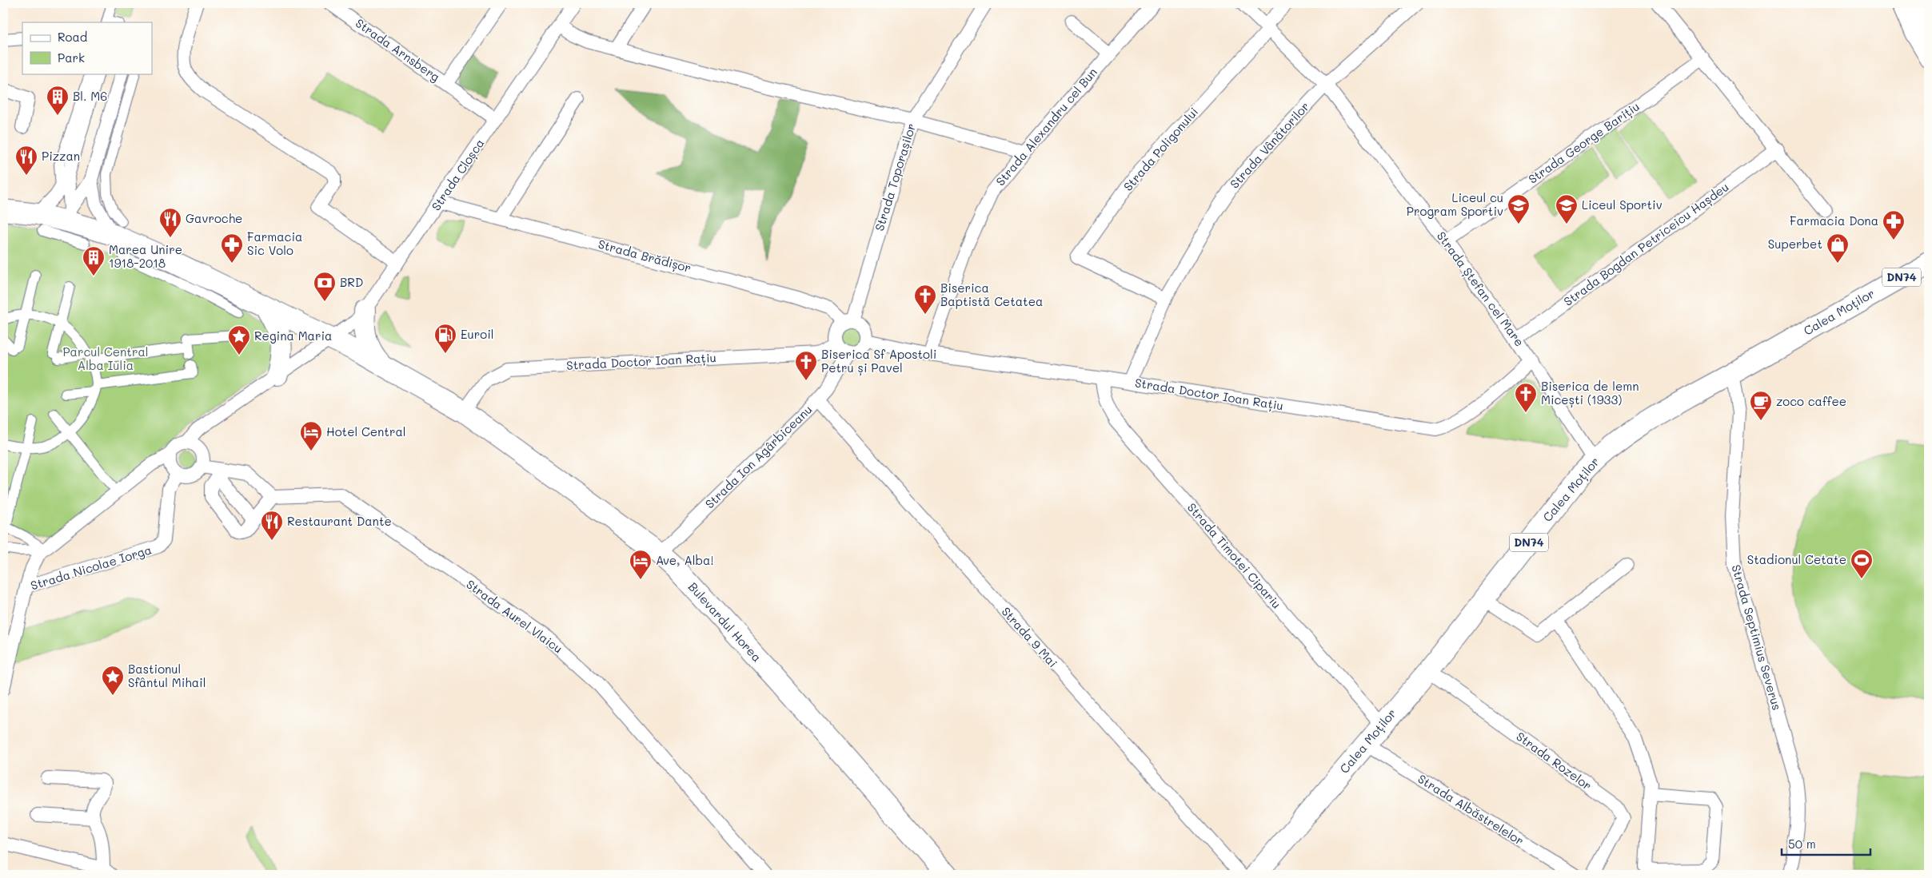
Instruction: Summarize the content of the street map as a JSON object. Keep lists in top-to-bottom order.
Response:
{
  "streets": {
    "main road": ["DN74", "Calea Moților", "Bulevardul Horea"],
    "street": [
      "Strada Arnsberg",
      "Strada Alexandru cel Bun",
      "Strada George Barițiu",
      "Strada Vânătorilor",
      "Strada Poligonului",
      "Strada Cloșca",
      "Strada Toporașilor",
      "Strada Bogdan Petriceicu Hașdeu",
      "Strada Brădișor",
      "Strada Ștefan cel Mare",
      "Strada Doctor Ioan Rațiu",
      "Strada Ion Agârbiceanu",
      "Strada Timotei Cipariu",
      "Strada Nicolae Iorga",
      "Strada Aurel Vlaicu",
      "Strada 9 Mai",
      "Strada Septimius Severus",
      "Strada Rozelor",
      "Strada Albăstrelelor"
    ]
  },
  "crossings": [
    ["Strada Arnsberg", "Strada Cloșca"],
    ["Strada Alexandru cel Bun", "Strada Doctor Ioan Rațiu"],
    ["Strada George Barițiu", "Strada Ștefan cel Mare"],
    ["Strada Vânătorilor", "Strada Poligonului"],
    ["Strada Vânătorilor", "Strada Ștefan cel Mare"],
    ["Strada Vânătorilor", "Strada Doctor Ioan Rațiu"],
    ["Strada Poligonului", "Strada Ștefan cel Mare"],
    ["Strada Cloșca", "Strada Brădișor"],
    ["Strada Cloșca", "Bulevardul Horea"],
    ["Strada Toporașilor", "Strada Brădișor"],
    ["Strada Toporașilor", "Strada Doctor Ioan Rațiu"],
    ["Strada Toporașilor", "Strada Ion Agârbiceanu"],
    ["Strada Bogdan Petriceicu Hașdeu", "Strada Ștefan cel Mare"],
    ["Strada Brădișor", "Strada Doctor Ioan Rațiu"],
    ["Strada Brădișor", "Strada Ion Agârbiceanu"],
    ["Strada Ștefan cel Mare", "Calea Moților"],
    ["Strada Ștefan cel Mare", "Strada Doctor Ioan Rațiu"],
    ["Calea Moților", "Strada Timotei Cipariu"],
    ["Calea Moților", "Strada Septimius Severus"],
    ["Calea Moților", "Strada Rozelor"],
    ["Calea Moților", "Strada Albăstrelelor"],
    ["Strada Doctor Ioan Rațiu", "Strada Ion Agârbiceanu"],
    ["Strada Doctor Ioan Rațiu", "Strada Timotei Cipariu"],
    ["Strada Doctor Ioan Rațiu", "Bulevardul Horea"],
    ["Strada Ion Agârbiceanu", "Bulevardul Horea"],
    ["Strada Ion Agârbiceanu", "Strada 9 Mai"]
  ],
  "parks": ["Parcul Central Alba Iulia"],
  "places": {
    "building": ["Bl. M6", "Marea Unire 1918-2018"],
    "restaurant": ["Pizzan", "Gavroche", "Restaurant Dante"],
    "school or university": ["Liceul cu Program Sportiv", "Liceul Sportiv"],
    "pharmacy": ["Farmacia Dona", "Farmacia Sic Volo"],
    "shop": ["Superbet"],
    "bank": ["BRD"],
    "church": ["Biserica Baptistă Cetatea", "Biserica Sf Apostoli Petru și Pavel", "Biserica de lemn Micești (1933)"],
    "fuel station": ["Euroil"],
    "place": ["Regina Maria", "Bastionul Sfântul Mihail"],
    "cafe": ["zoco caffee"],
    "hotel": ["Hotel Central", "Ave, Alba!"],
    "sports": ["Stadionul Cetate"]
  },
  "legend": ["Road", "Park"],
  "scale_bar": "50 m"
}
